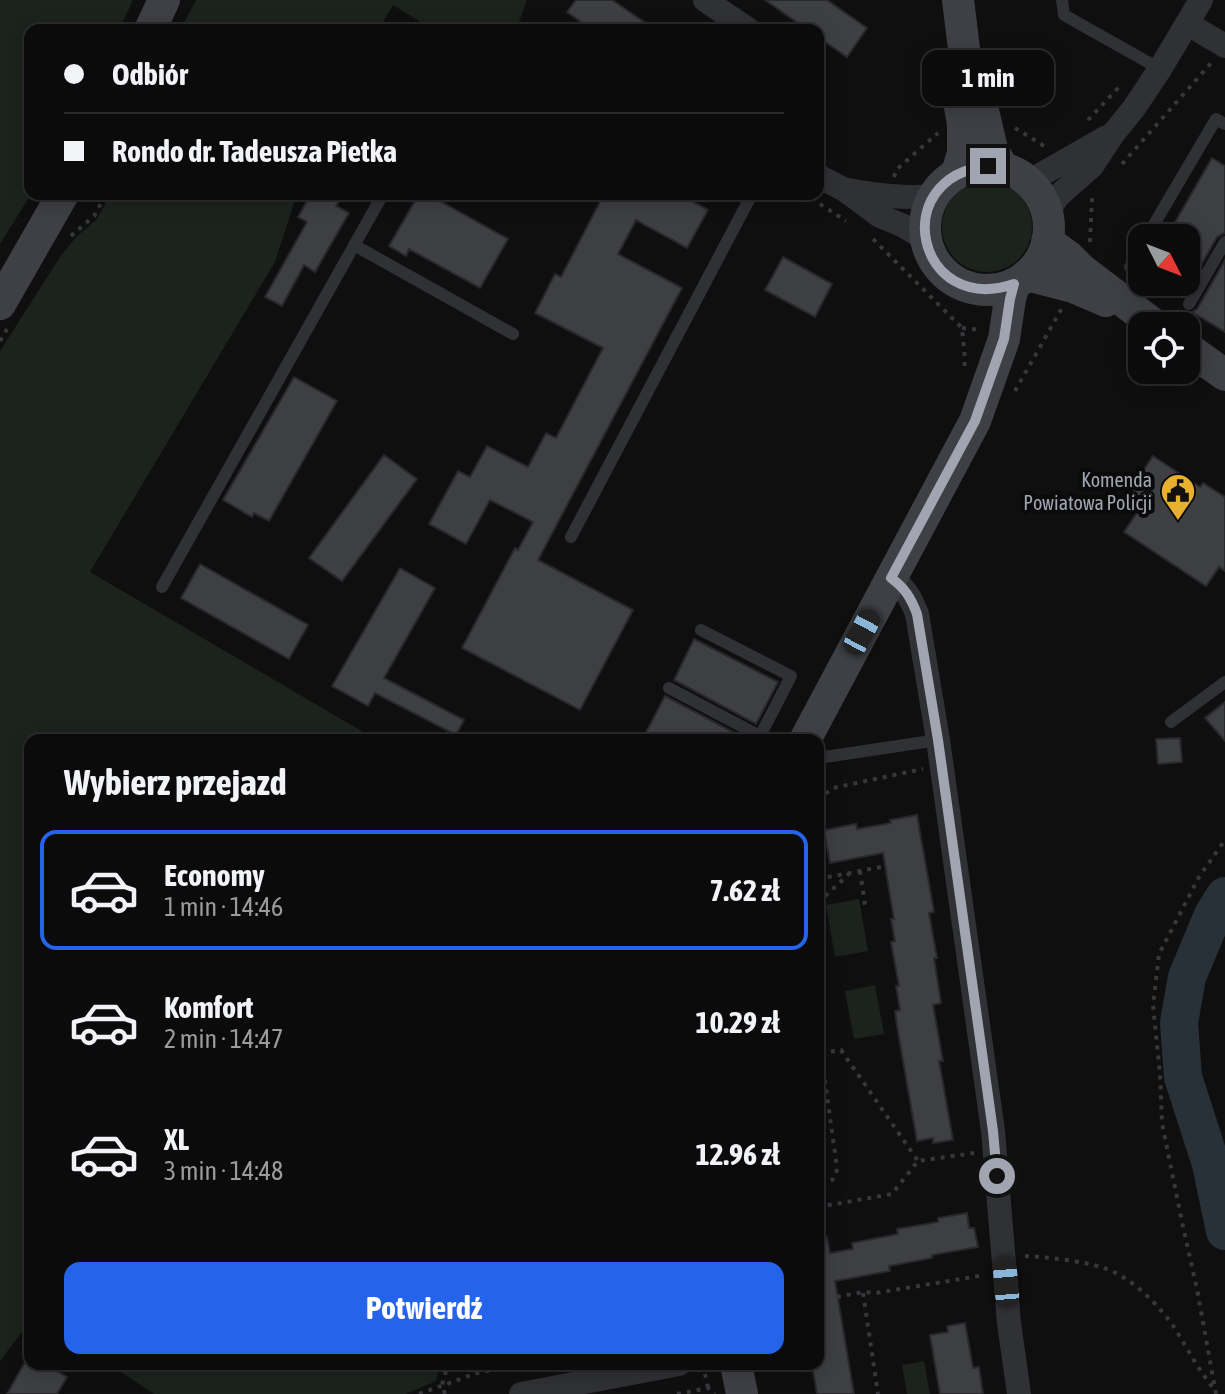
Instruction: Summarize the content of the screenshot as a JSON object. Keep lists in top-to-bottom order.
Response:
{
  "places": {
    "public building": ["Komenda Powiatowa Policji"]
  },
  "north": "bottom right",
  "page": {
    "banner": ["Odbiór", "Rondo dr. Tadeusza Pietka"],
    "bubble": "1 min",
    "heading": "Wybierz przejazd",
    "list": [
      {
        "name": "Economy",
        "note": "1 min · 14:46",
        "value": "7.62 zł"
      },
      {
        "name": "Komfort",
        "note": "2 min · 14:47",
        "value": "10.29 zł"
      },
      {
        "name": "XL",
        "note": "3 min · 14:48",
        "value": "12.96 zł"
      }
    ],
    "buttons": "Potwierdź"
  }
}
